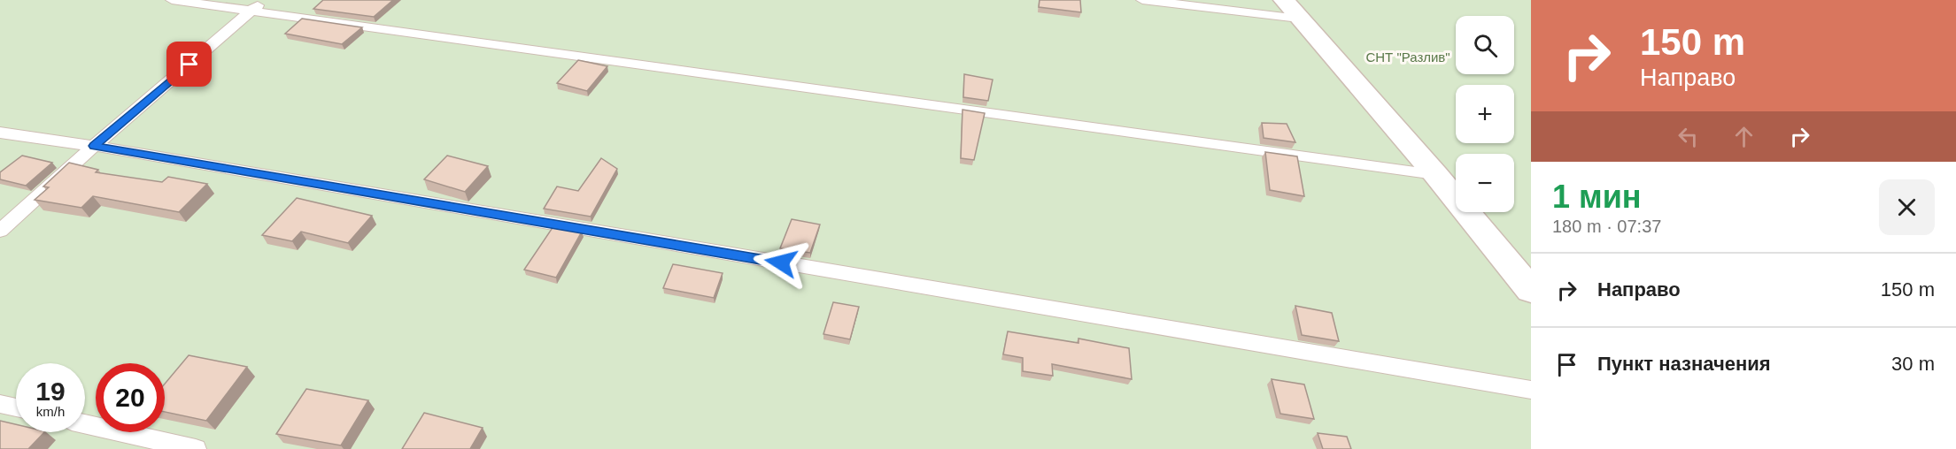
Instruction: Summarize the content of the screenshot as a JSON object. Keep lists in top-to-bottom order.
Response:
{
  "parks": ["СНТ \"Разлив\""],
  "page": {
    "turn": ["150 m", "Направо"],
    "map_buttons": ["+", "−"],
    "heading": ["1 мин", "180 m · 07:37"],
    "list": [
      {
        "name": "Направо",
        "value": "150 m"
      },
      {
        "name": "Пункт назначения",
        "value": "30 m"
      }
    ],
    "speed": "19 km/h",
    "limit": "20"
  }
}
